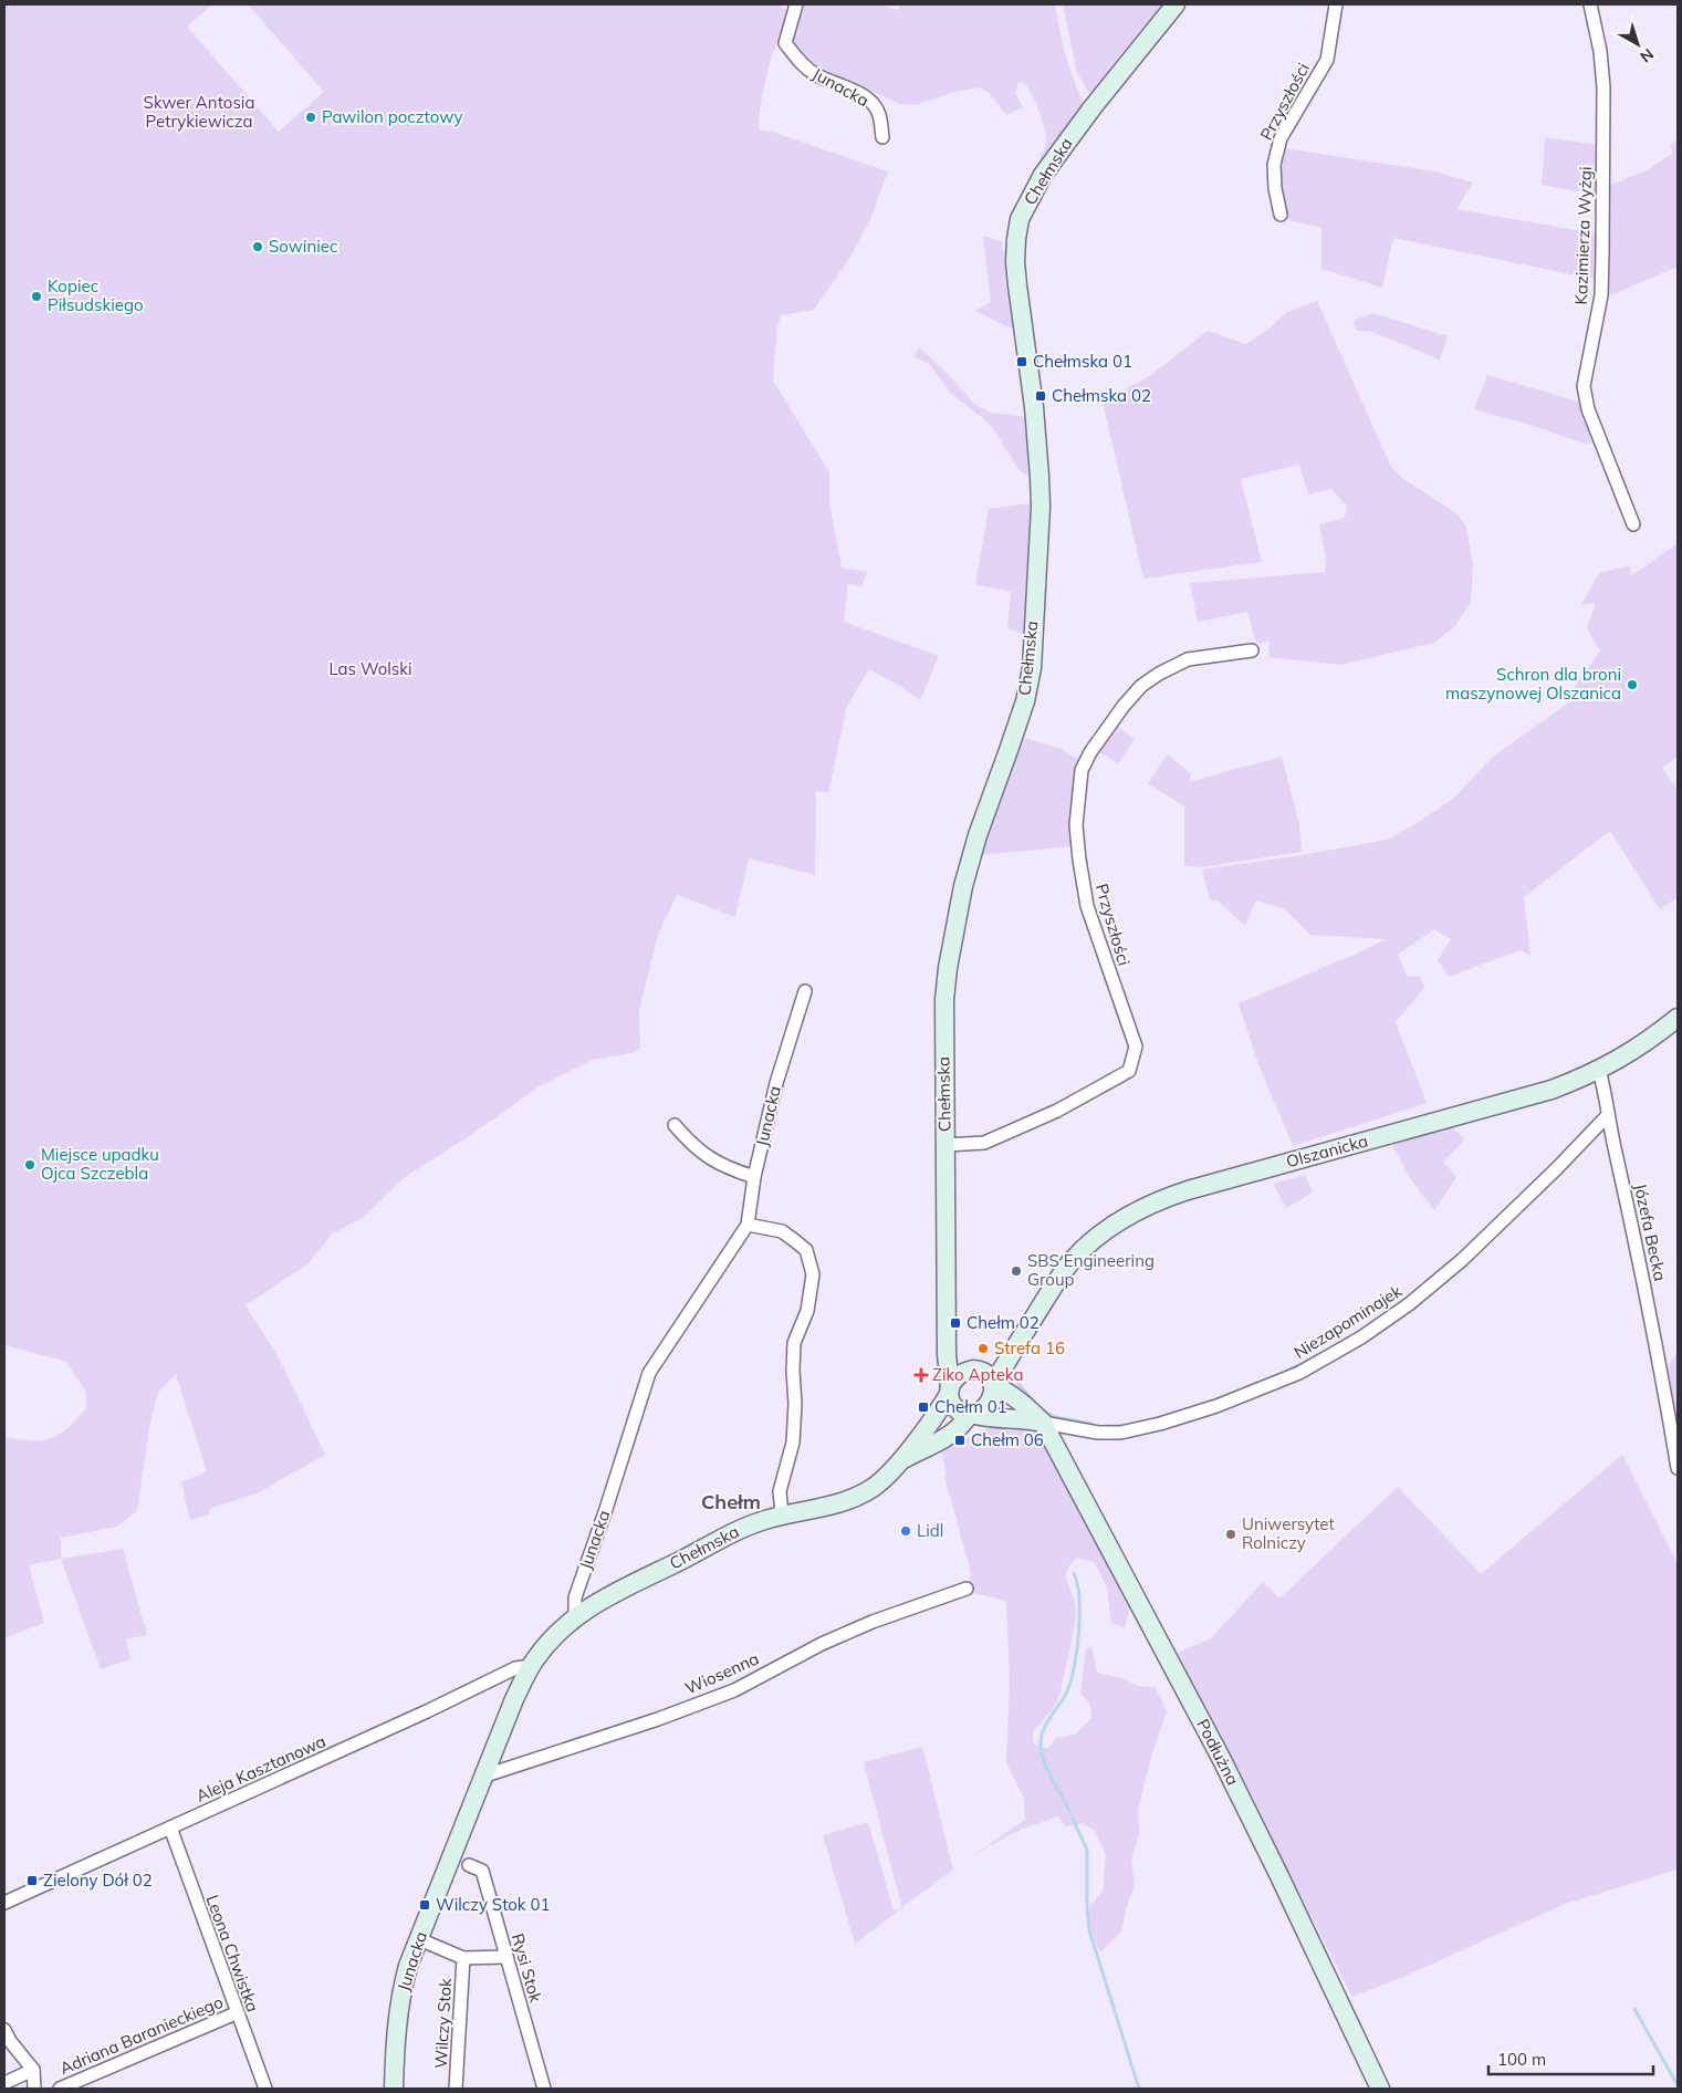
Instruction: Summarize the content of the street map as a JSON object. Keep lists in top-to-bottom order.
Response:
{
  "streets": {
    "street": [
      "Junacka",
      "Przyszłości",
      "Chełmska",
      "Kazimierza Wyżgi",
      "Olszanicka",
      "Józefa Becka",
      "Niezapominajek",
      "Wiosenna",
      "Podłużna",
      "Aleja Kasztanowa",
      "Leona Chwistka",
      "Rysi Stok",
      "Wilczy Stok",
      "Adriana Baranieckiego"
    ]
  },
  "crossings": [
    ["Junacka", "Chełmska"],
    ["Junacka", "Wiosenna"],
    ["Junacka", "Aleja Kasztanowa"],
    ["Przyszłości", "Chełmska"],
    ["Chełmska", "Olszanicka"],
    ["Chełmska", "Podłużna"],
    ["Olszanicka", "Józefa Becka"],
    ["Olszanicka", "Podłużna"],
    ["Józefa Becka", "Niezapominajek"],
    ["Niezapominajek", "Podłużna"],
    ["Aleja Kasztanowa", "Leona Chwistka"],
    ["Leona Chwistka", "Adriana Baranieckiego"]
  ],
  "districts": ["Chełm"],
  "parks": ["Skwer Antosia Petrykiewicza", "Las Wolski"],
  "places": {
    "other": [
      "Pawilon pocztowy",
      "Sowiniec",
      "Kopiec Piłsudskiego",
      "Schron dla broni maszynowej Olszanica",
      "Miejsce upadku Ojca Szczebla",
      "SBS Engineering Group",
      "Strefa 16",
      "Lidl",
      "Uniwersytet Rolniczy"
    ],
    "transit": [
      "Chełmska 01",
      "Chełmska 02",
      "Chełm 02",
      "Chełm 01",
      "Chełm 06",
      "Zielony Dół 02",
      "Wilczy Stok 01"
    ],
    "health": ["Ziko Apteka"]
  },
  "scale_bar": "100 m",
  "north": "bottom right"
}
